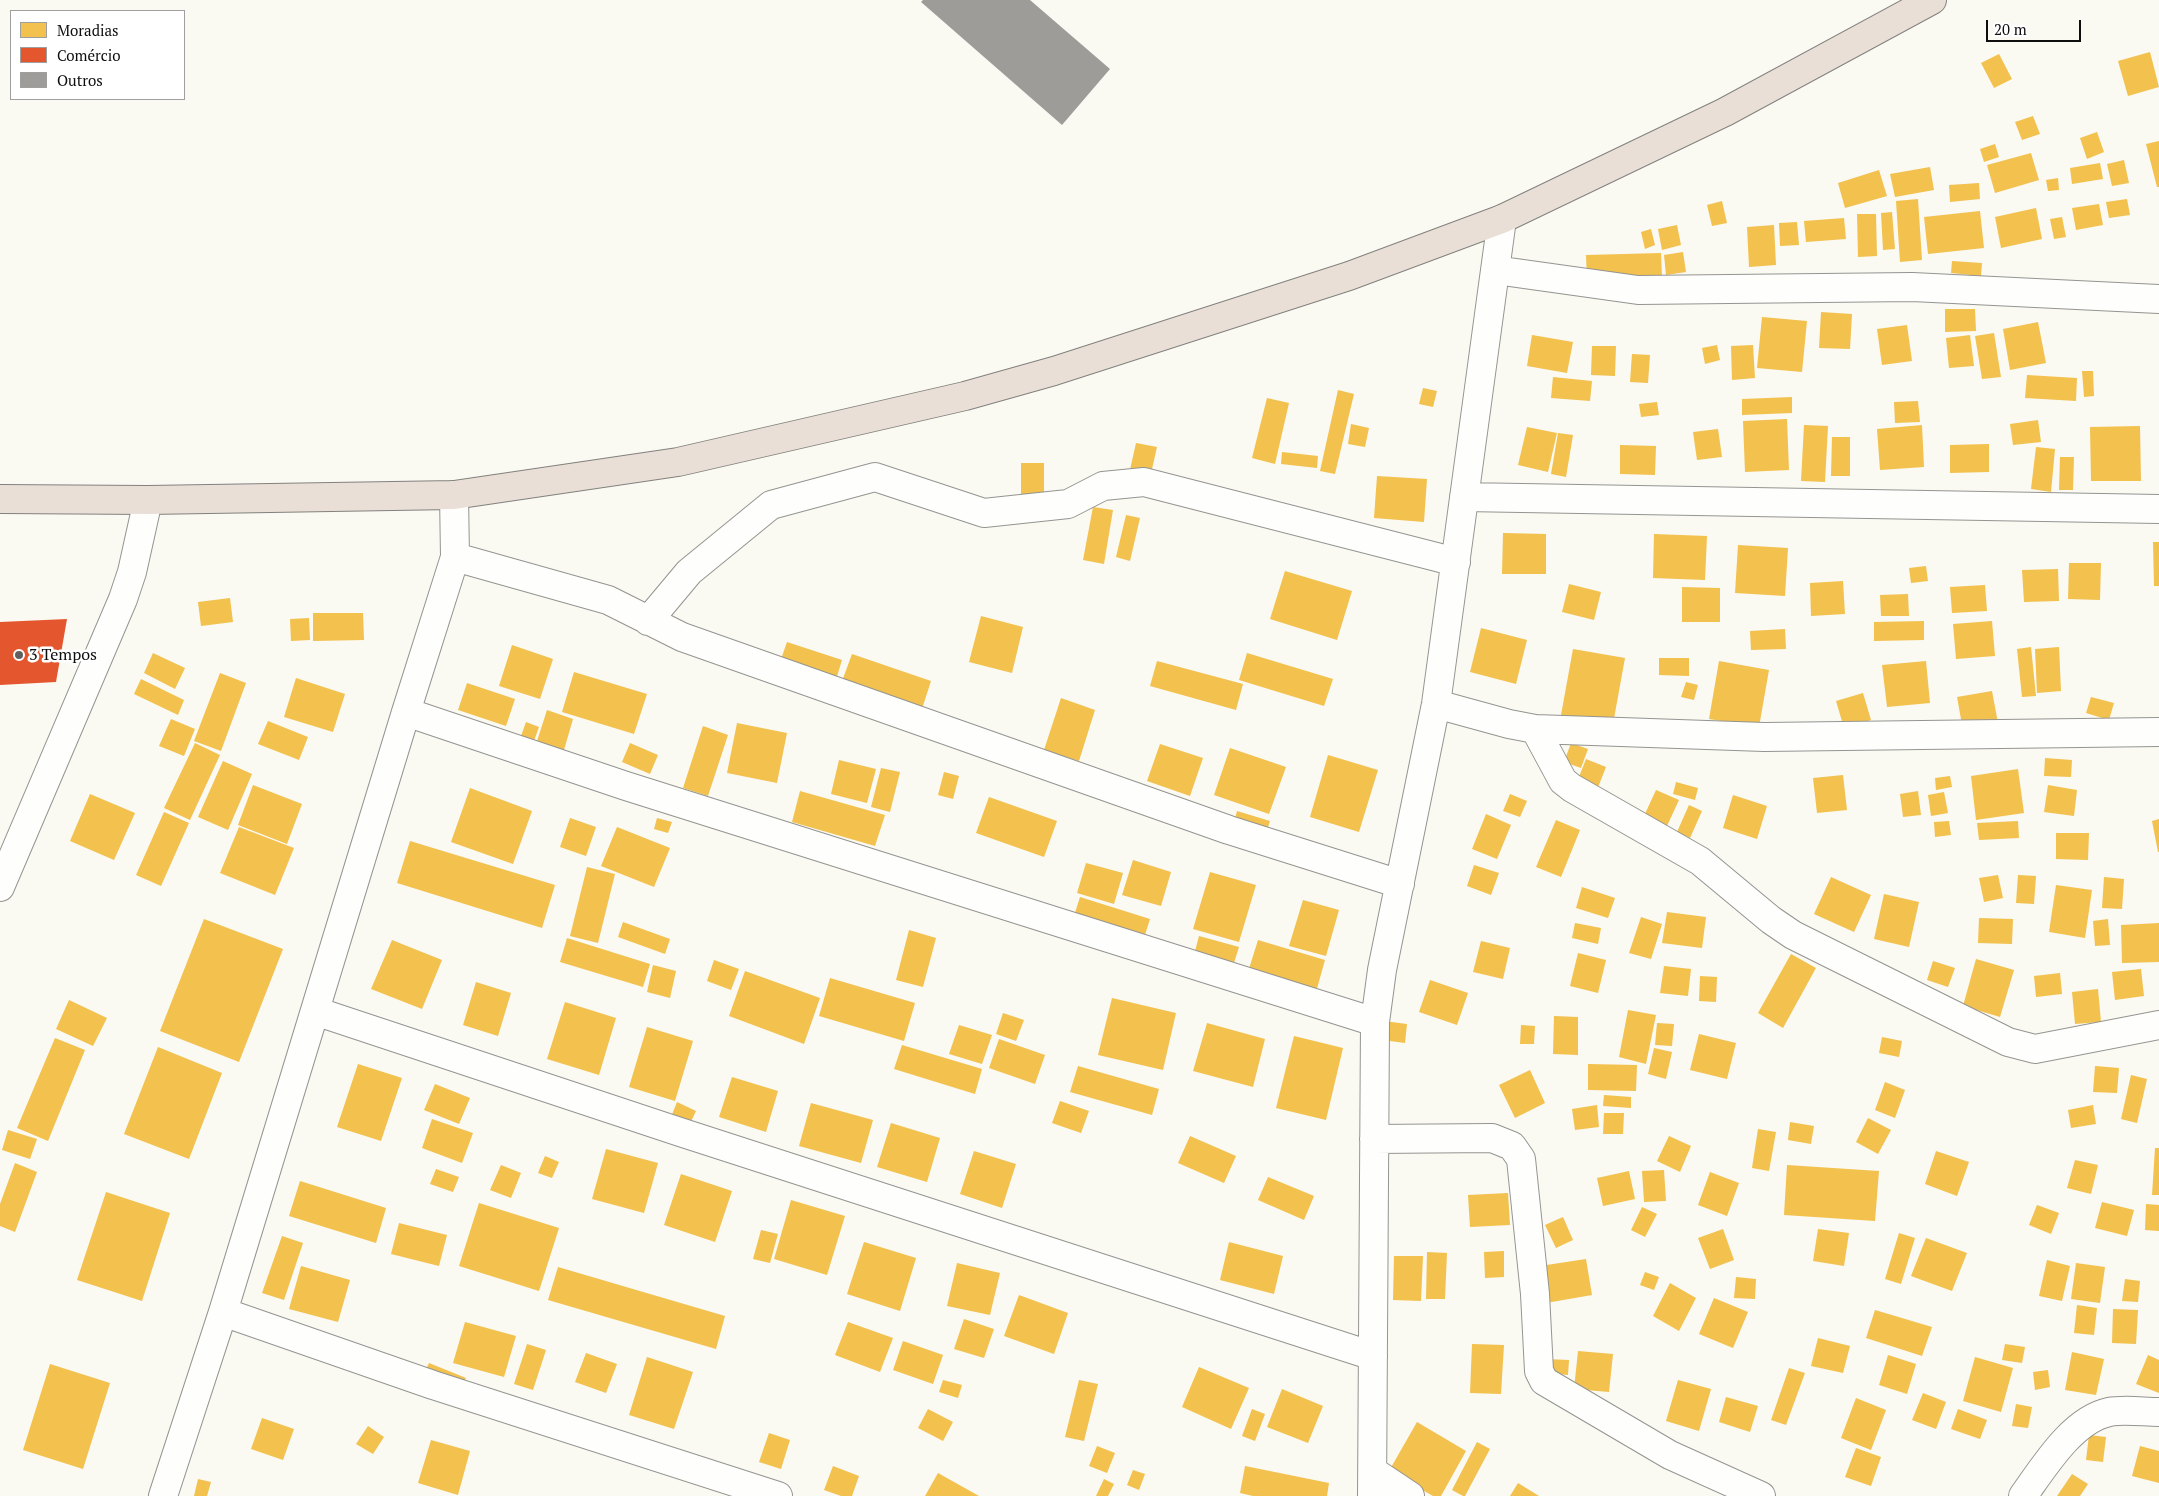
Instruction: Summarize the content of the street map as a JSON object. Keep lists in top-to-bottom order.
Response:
{
  "places": ["3 Tempos"],
  "legend": ["Moradias", "Comércio", "Outros"],
  "scale_bar": "20 m"
}
